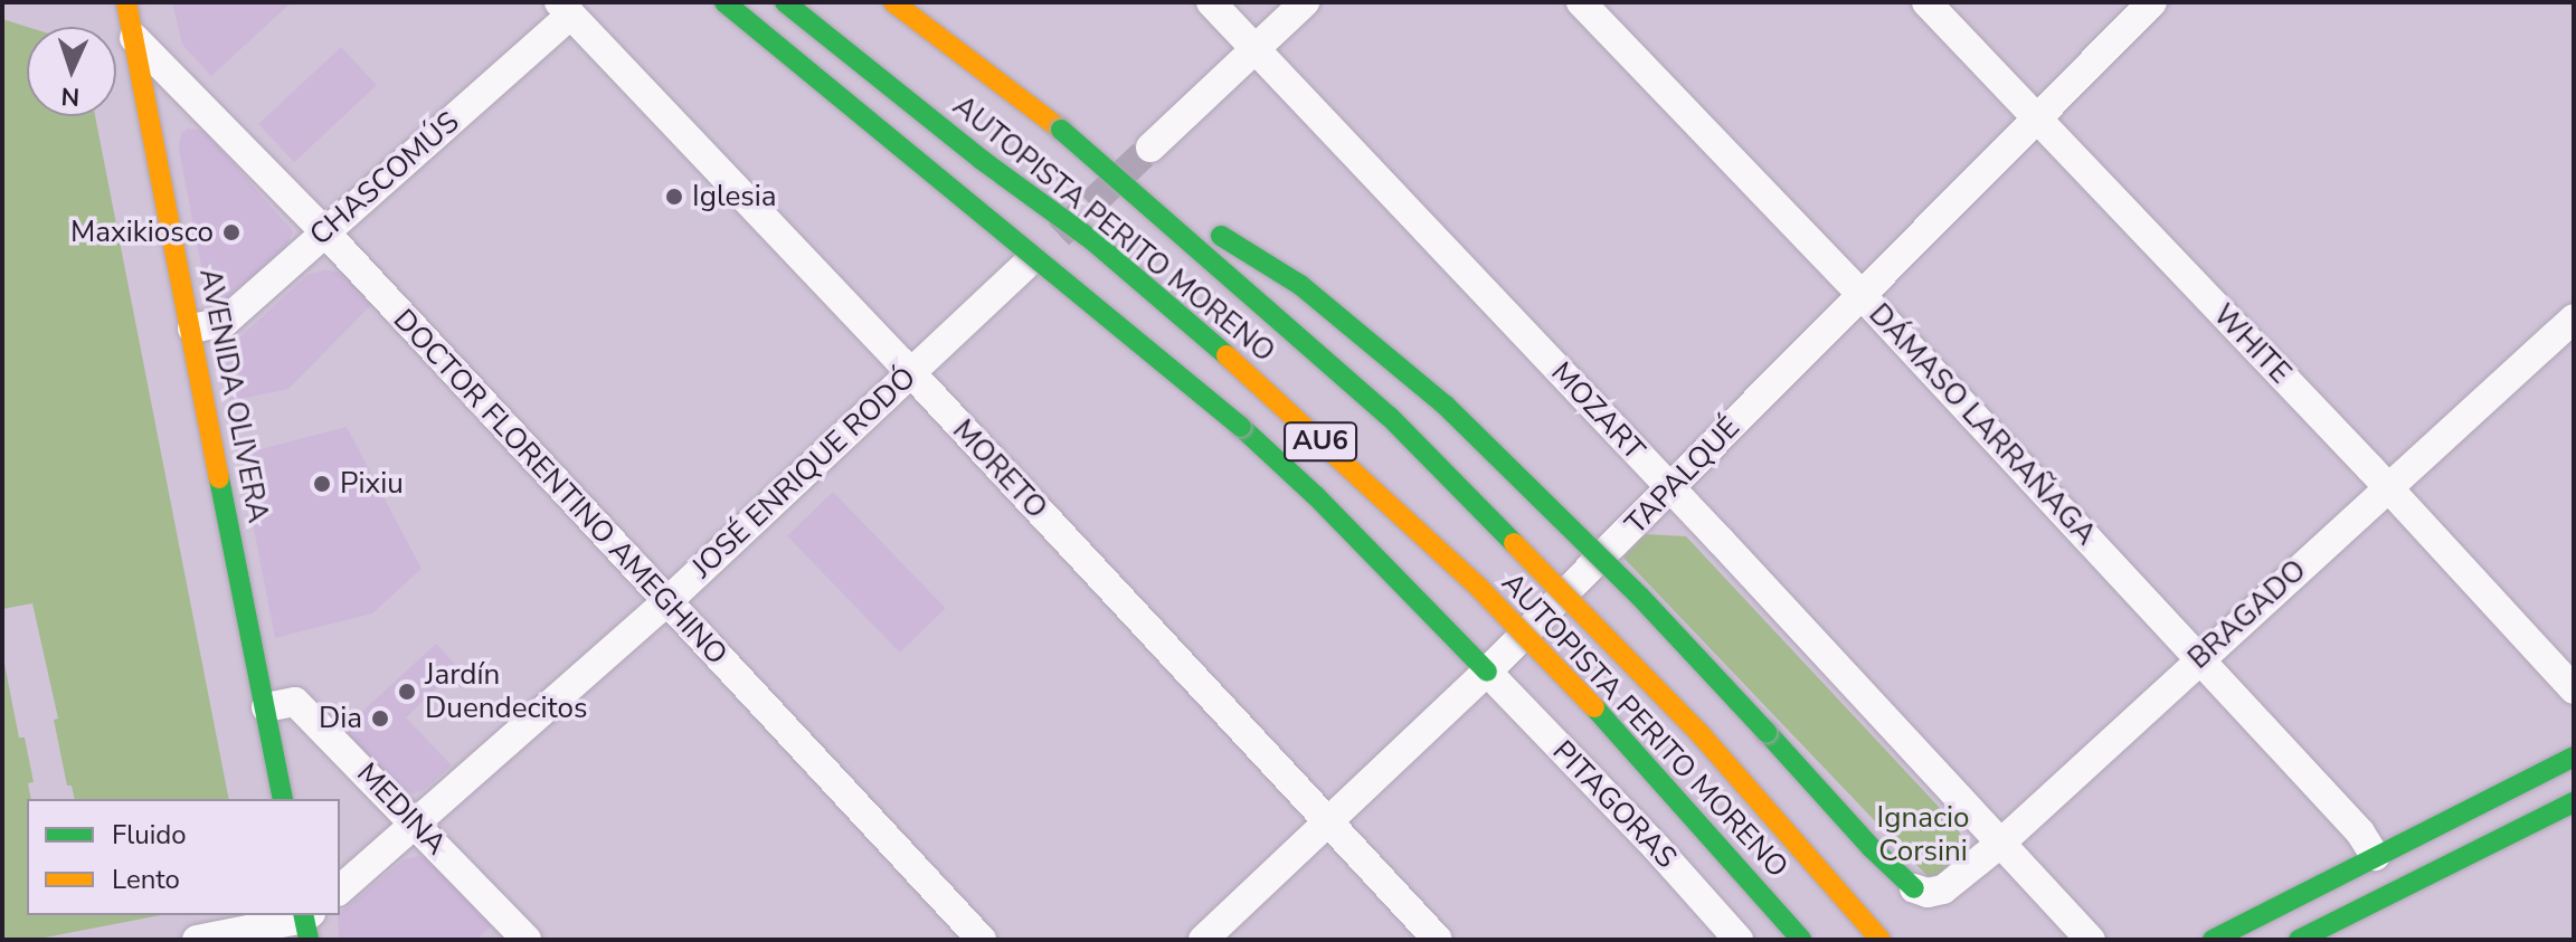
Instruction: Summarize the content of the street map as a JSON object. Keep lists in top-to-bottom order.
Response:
{
  "streets": {
    "main road": ["AUTOPISTA PERITO MORENO", "AVENIDA OLIVERA", "AU6"],
    "street": [
      "CHASCOMÚS",
      "WHITE",
      "MOZART",
      "DÁMASO LARRAÑAGA",
      "MORETO",
      "JOSÉ ENRIQUE RODÓ",
      "TAPALQUÉ",
      "DOCTOR FLORENTINO AMEGHINO",
      "BRAGADO",
      "PITAGORAS",
      "MEDINA"
    ]
  },
  "crossings": [
    ["CHASCOMÚS", "AVENIDA OLIVERA"],
    ["CHASCOMÚS", "MORETO"],
    ["CHASCOMÚS", "DOCTOR FLORENTINO AMEGHINO"],
    ["WHITE", "TAPALQUÉ"],
    ["WHITE", "BRAGADO"],
    ["AVENIDA OLIVERA", "DOCTOR FLORENTINO AMEGHINO"],
    ["AVENIDA OLIVERA", "MEDINA"],
    ["MOZART", "TAPALQUÉ"],
    ["MOZART", "BRAGADO"],
    ["DÁMASO LARRAÑAGA", "TAPALQUÉ"],
    ["DÁMASO LARRAÑAGA", "BRAGADO"],
    ["MORETO", "JOSÉ ENRIQUE RODÓ"],
    ["MORETO", "TAPALQUÉ"],
    ["JOSÉ ENRIQUE RODÓ", "DOCTOR FLORENTINO AMEGHINO"],
    ["JOSÉ ENRIQUE RODÓ", "MEDINA"],
    ["TAPALQUÉ", "PITAGORAS"]
  ],
  "parks": ["Ignacio Corsini"],
  "places": [
    "Iglesia",
    "Maxikiosco",
    "Pixiu",
    "Jardín Duendecitos",
    "Dia"
  ],
  "legend": ["Fluido", "Lento"],
  "north": "bottom"
}
